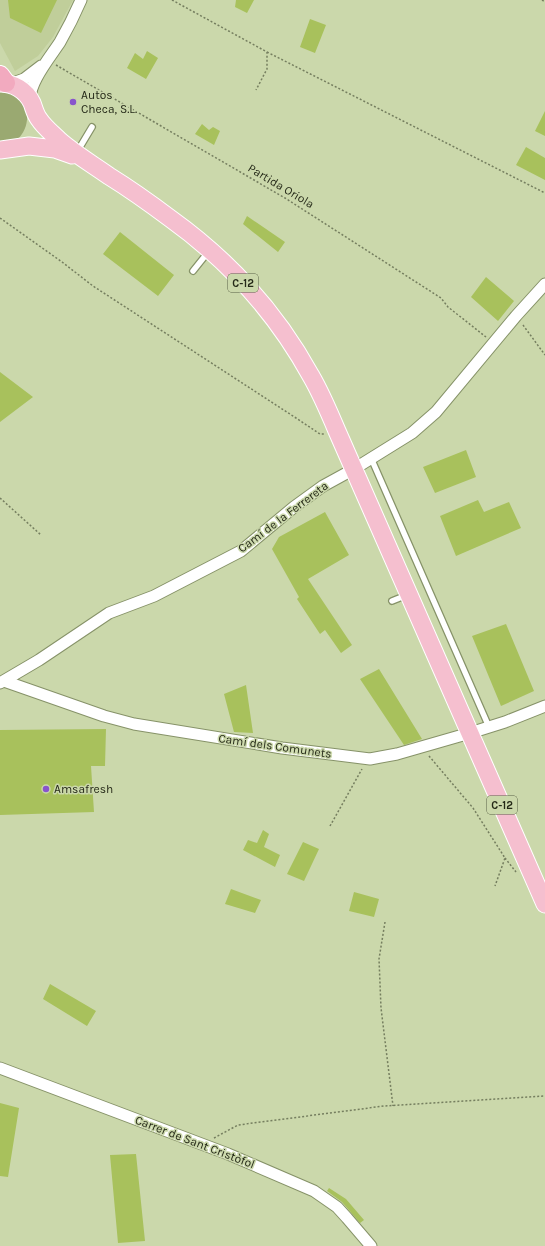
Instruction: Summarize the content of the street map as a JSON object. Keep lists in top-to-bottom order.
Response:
{
  "streets": {
    "main road": ["C-12"],
    "street": ["Camí de la Ferrereta", "Camí dels Comunets", "Carrer de Sant Cristòfol"],
    "path": ["Partida Oriola"]
  },
  "crossings": [
    ["Partida Oriola", "Camí de la Ferrereta"],
    ["C-12", "Camí de la Ferrereta"],
    ["C-12", "Camí dels Comunets"],
    ["Camí de la Ferrereta", "Camí dels Comunets"]
  ],
  "places": ["Autos Checa, S.L.", "Amsafresh"]
}
